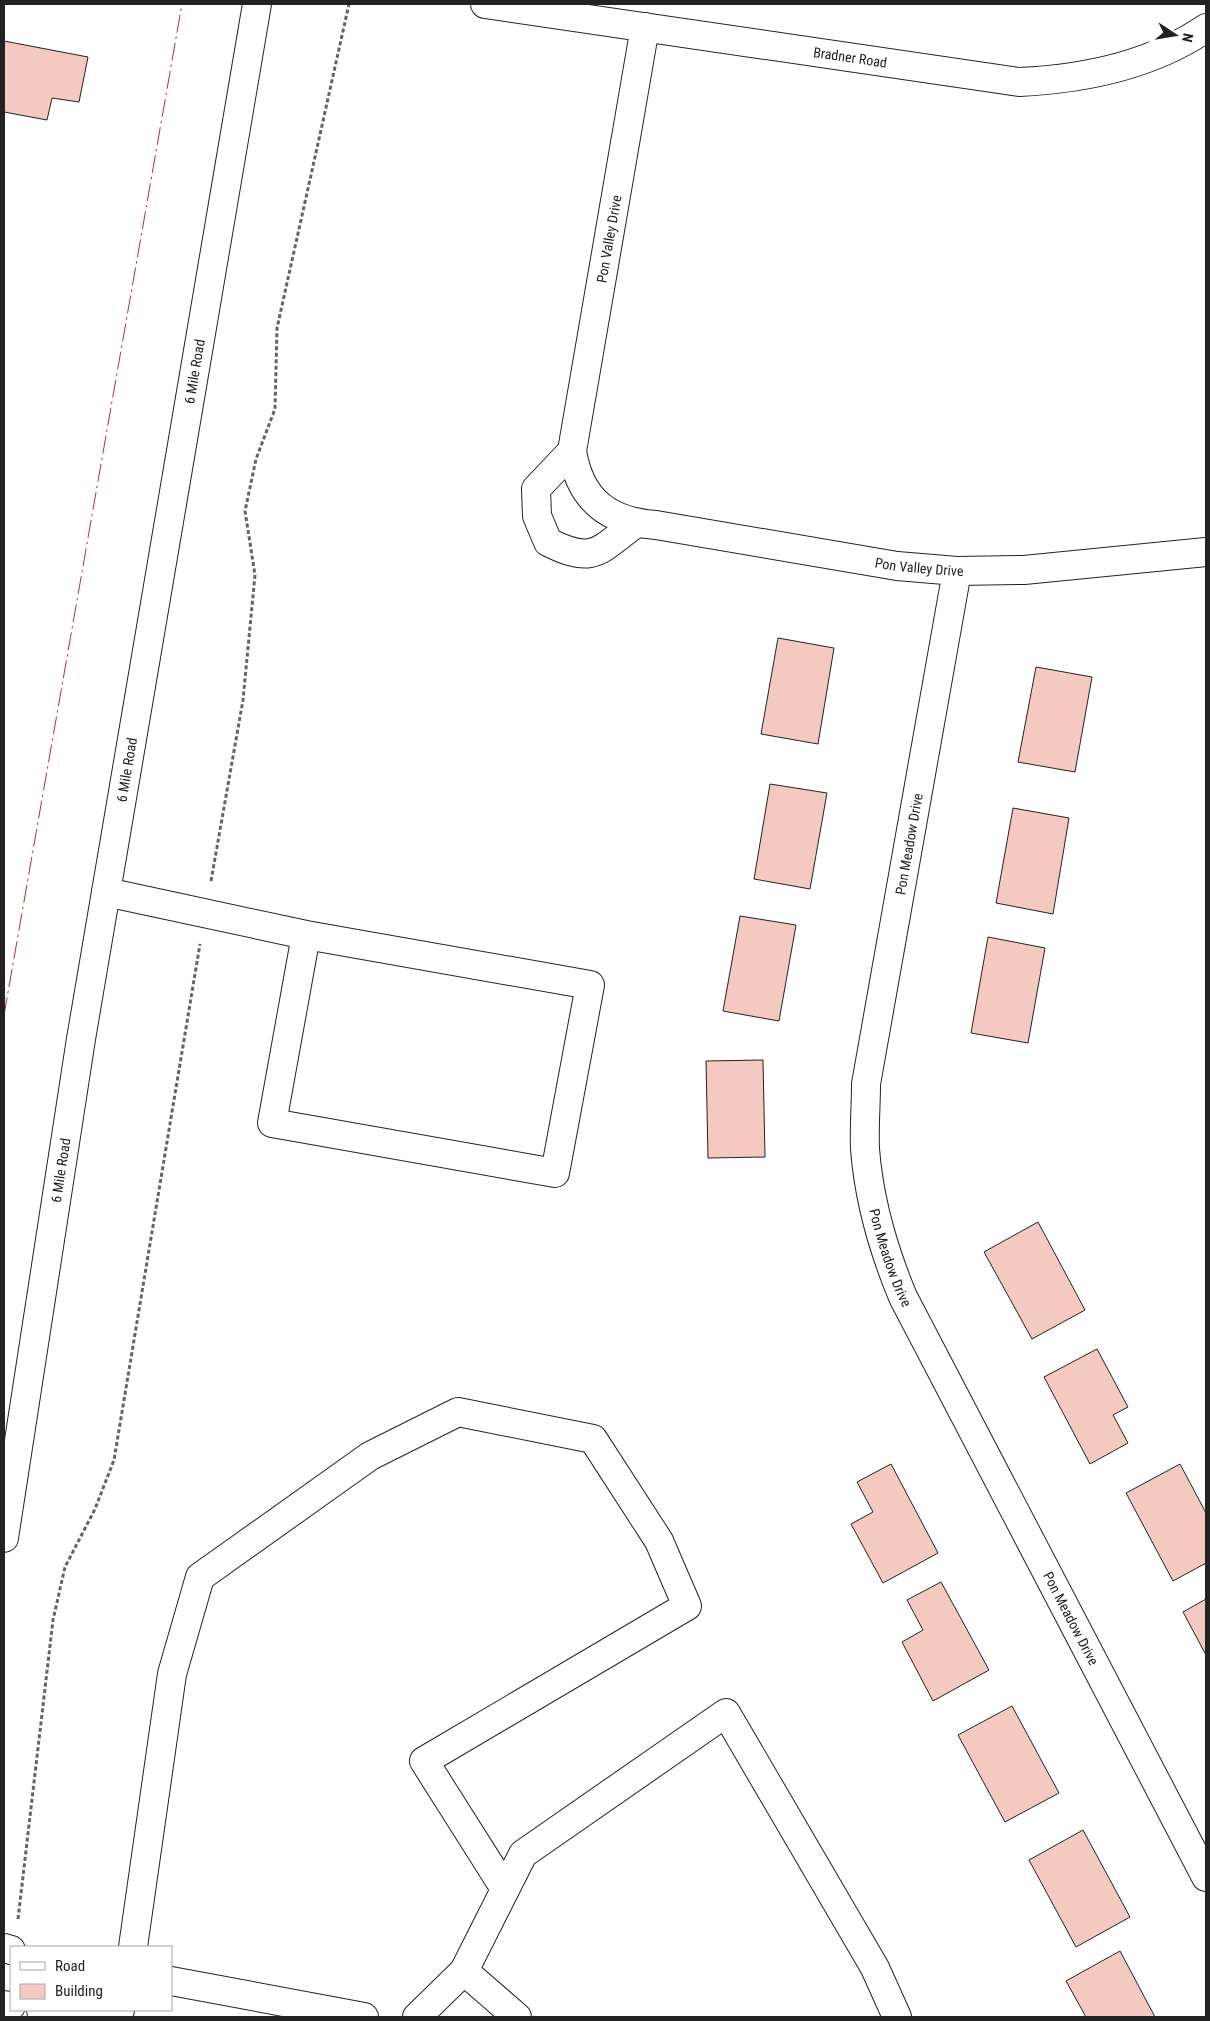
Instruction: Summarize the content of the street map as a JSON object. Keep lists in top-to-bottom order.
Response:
{
  "streets": {
    "street": [
      "Bradner Road",
      "Pon Valley Drive",
      "6 Mile Road",
      "Pon Meadow Drive"
    ]
  },
  "crossings": [
    ["Bradner Road", "Pon Valley Drive"],
    ["Pon Valley Drive", "Pon Meadow Drive"]
  ],
  "legend": ["Road", "Building"],
  "north": "right"
}
